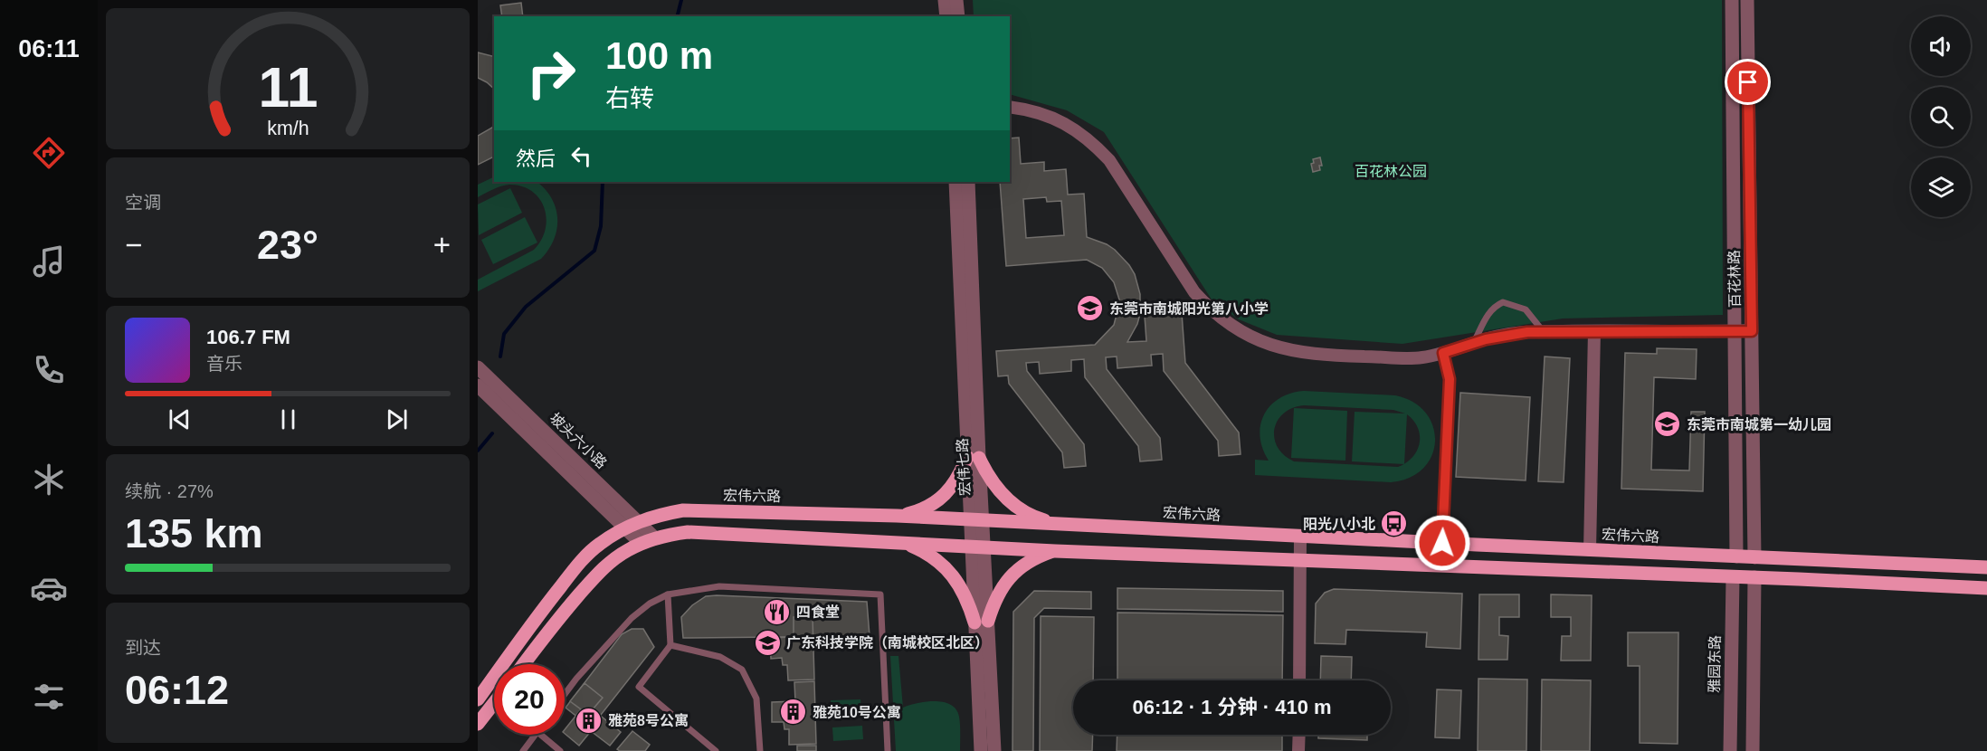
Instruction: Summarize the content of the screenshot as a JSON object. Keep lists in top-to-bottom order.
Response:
{
  "streets": {
    "main road": ["宏伟六路"],
    "street": [
      "百花林路",
      "坡头六小路",
      "宏伟七路",
      "雅园东路"
    ]
  },
  "crossings": [
    ["百花林路", "宏伟六路"],
    ["坡头六小路", "宏伟六路"],
    ["宏伟七路", "宏伟六路"]
  ],
  "parks": ["百花林公园"],
  "places": {
    "school or university": ["东莞市南城阳光第八小学", "东莞市南城第一幼儿园", "广东科技学院（南城校区北区）"],
    "bus stop": ["阳光八小北"],
    "restaurant": ["四食堂"],
    "building": ["雅苑10号公寓", "雅苑8号公寓"]
  },
  "page": {
    "tabs": "06:11",
    "turn": ["100 m", "右转"],
    "then": "然后",
    "tile": [
      "空调",
      ["续航 · 27%", "135 km"],
      ["到达", "06:12"]
    ],
    "heat": ["−", "23°", "+"],
    "song": ["106.7 FM", "音乐"],
    "limit": "20",
    "trip": "06:12 · 1 分钟 · 410 m",
    "gauge": ["11", "km/h"]
  }
}
